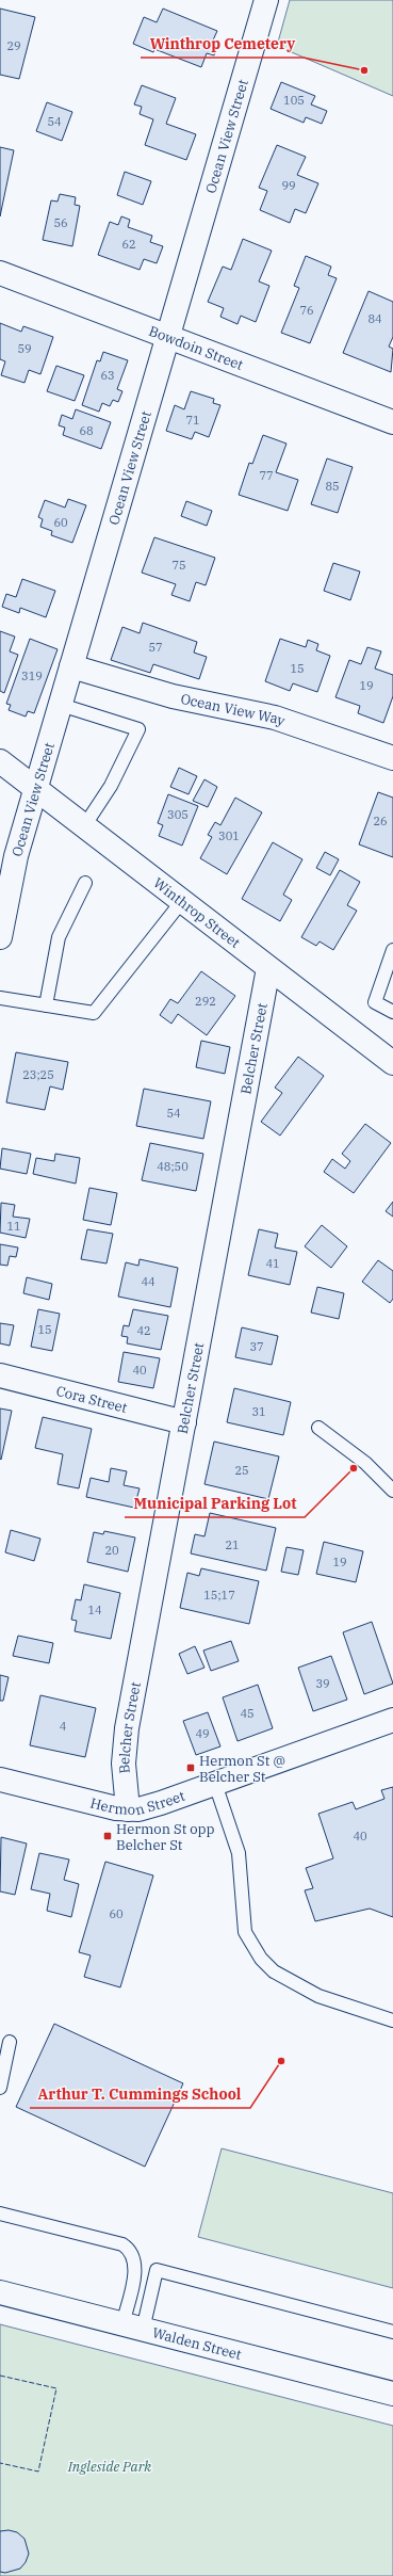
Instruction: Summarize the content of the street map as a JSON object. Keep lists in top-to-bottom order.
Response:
{
  "streets": {
    "street": [
      "Ocean View Street",
      "Bowdoin Street",
      "Ocean View Way",
      "Winthrop Street",
      "Belcher Street",
      "Cora Street",
      "Hermon Street",
      "Walden Street"
    ]
  },
  "crossings": [
    ["Ocean View Street", "Bowdoin Street"],
    ["Ocean View Street", "Ocean View Way"],
    ["Ocean View Street", "Winthrop Street"],
    ["Winthrop Street", "Belcher Street"],
    ["Belcher Street", "Cora Street"],
    ["Belcher Street", "Hermon Street"]
  ],
  "parks": ["Ingleside Park"],
  "places": {
    "other": ["Winthrop Cemetery", "Municipal Parking Lot", "Arthur T. Cummings School"],
    "transit": ["Hermon St @ Belcher St", "Hermon St opp Belcher St"]
  },
  "house_numbers": [
    "29",
    "105",
    "54",
    "99",
    "56",
    "62",
    "76",
    "84",
    "59",
    "63",
    "71",
    "68",
    "77",
    "85",
    "60",
    "75",
    "57",
    "15",
    "319",
    "19",
    "305",
    "26",
    "301",
    "292",
    "23;25",
    "54",
    "48;50",
    "11",
    "41",
    "44",
    "15",
    "42",
    "37",
    "40",
    "31",
    "25",
    "21",
    "20",
    "19",
    "15;17",
    "14",
    "39",
    "45",
    "4",
    "49",
    "40",
    "60"
  ]
}
